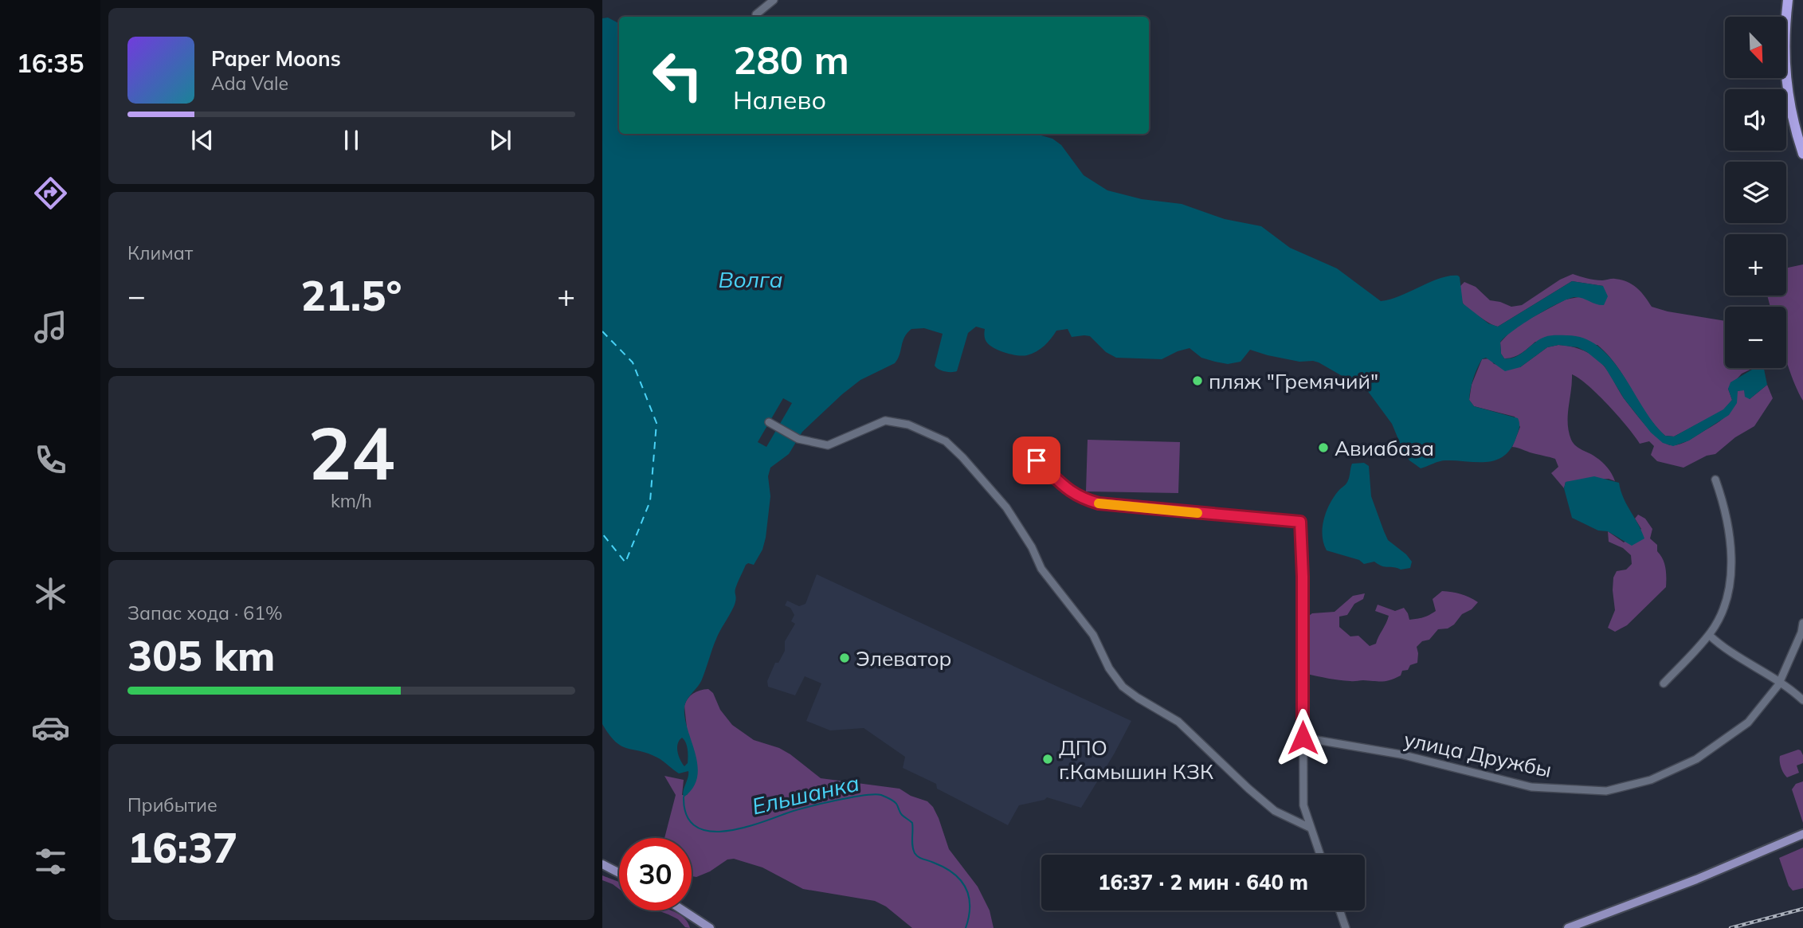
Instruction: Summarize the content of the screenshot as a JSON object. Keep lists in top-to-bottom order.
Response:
{
  "streets": {
    "street": ["улица Дружбы"]
  },
  "water": ["Волга", "Ельшанка"],
  "places": [
    "пляж \"Гремячий\"",
    "Авиабаза",
    "Элеватор",
    "ДПО г.Камышин КЗК"
  ],
  "north": "bottom right",
  "page": {
    "tabs": "16:35",
    "map_buttons": ["+", "−"],
    "turn": ["280 m", "Налево"],
    "song": ["Paper Moons", "Ada Vale"],
    "tile": [
      "Климат",
      ["24", "km/h"],
      ["Запас хода · 61%", "305 km"],
      ["Прибытие", "16:37"]
    ],
    "heat": ["−", "21.5°", "+"],
    "limit": "30",
    "trip": "16:37 · 2 мин · 640 m"
  }
}
